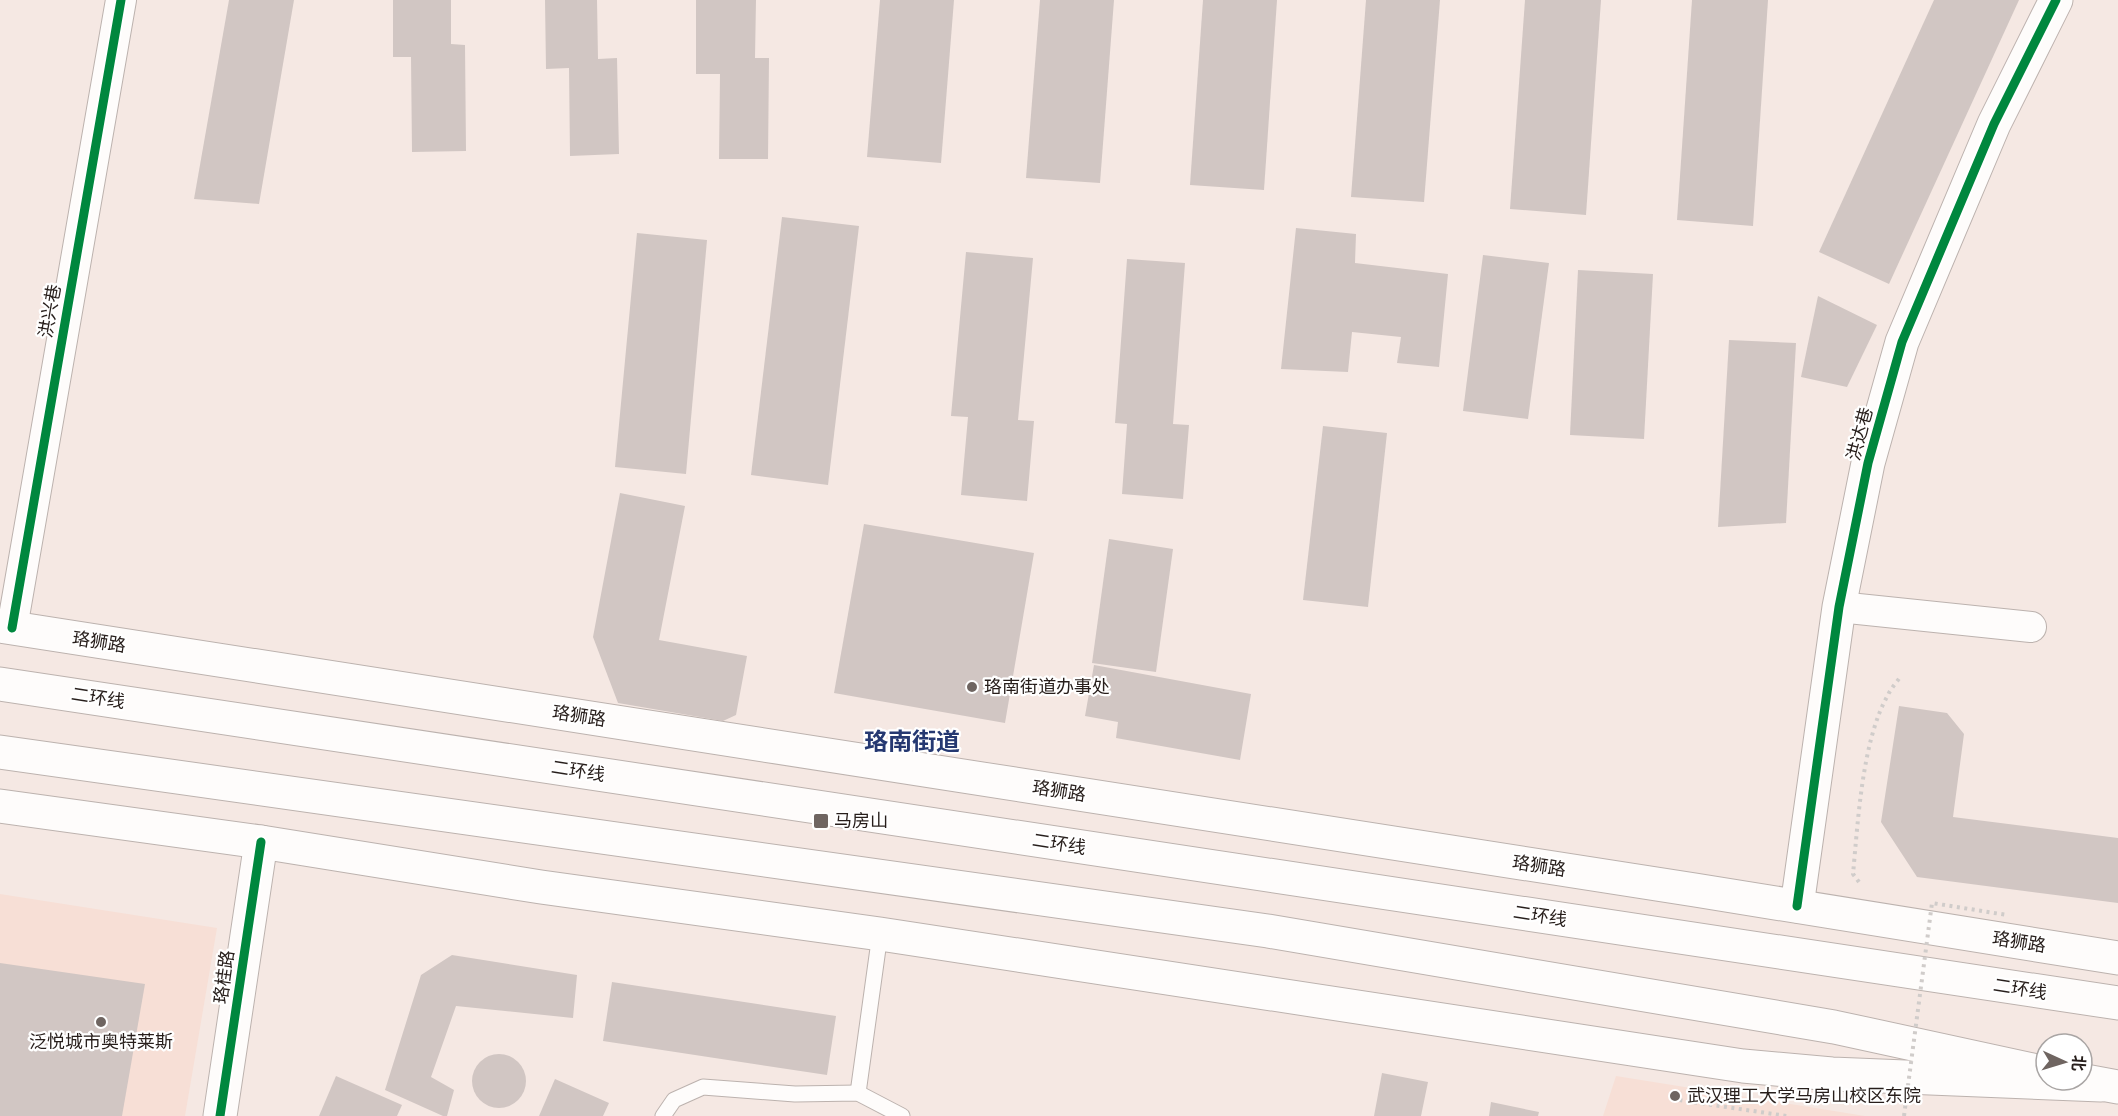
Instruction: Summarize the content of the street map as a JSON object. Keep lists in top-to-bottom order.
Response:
{
  "streets": {
    "main road": [
      "洪达巷",
      "珞狮路",
      "二环线",
      "珞桂路"
    ],
    "street": ["洪兴巷"]
  },
  "crossings": [
    ["洪兴巷", "珞狮路"],
    ["洪达巷", "珞狮路"]
  ],
  "districts": ["珞南街道"],
  "places": {
    "other": ["珞南街道办事处", "泛悦城市奥特莱斯", "武汉理工大学马房山校区东院"],
    "transit": ["马房山"]
  },
  "north": "right"
}
